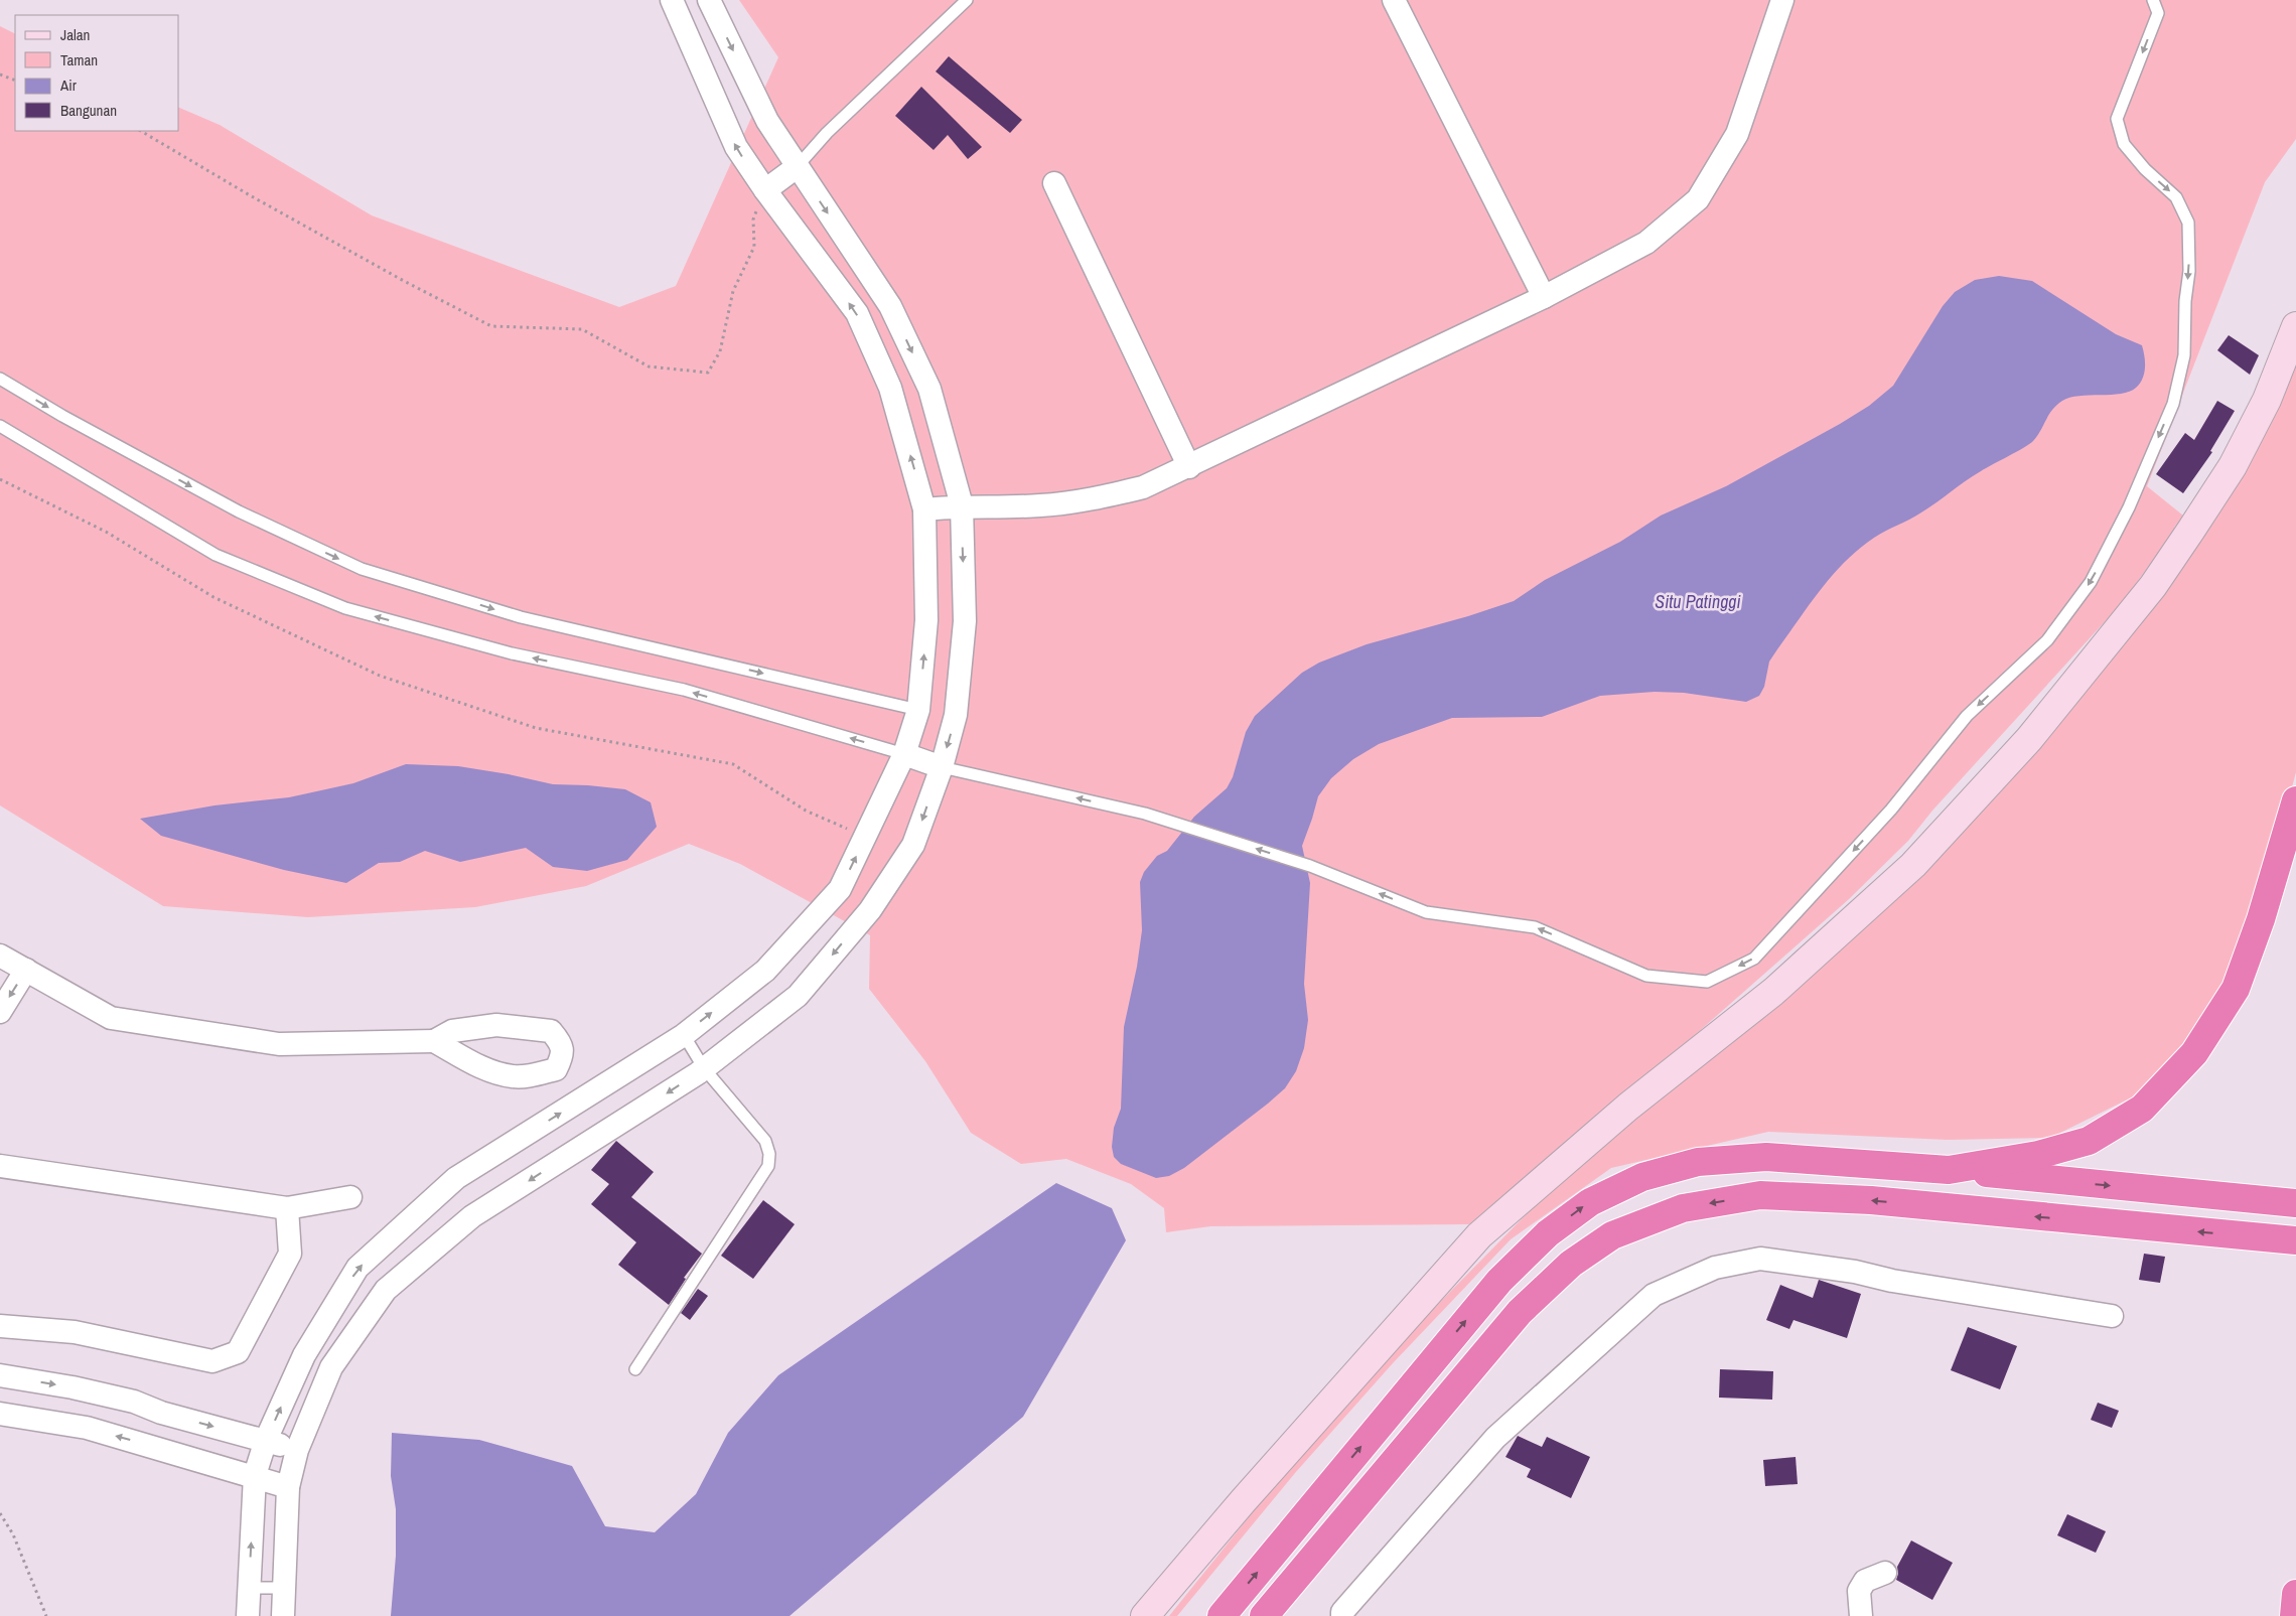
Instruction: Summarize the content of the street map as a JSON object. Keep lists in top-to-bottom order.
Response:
{
  "water": ["Situ Patinggi"],
  "legend": [
    "Jalan",
    "Taman",
    "Air",
    "Bangunan"
  ]
}
